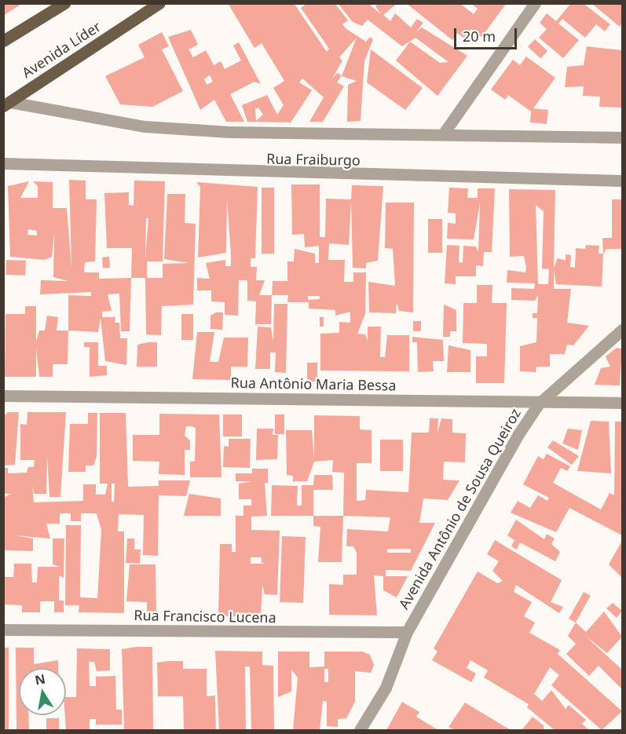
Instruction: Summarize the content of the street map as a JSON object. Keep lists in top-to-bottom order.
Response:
{
  "streets": {
    "main road": ["Avenida Líder"],
    "street": [
      "Rua Fraiburgo",
      "Rua Antônio Maria Bessa",
      "Avenida Antônio de Sousa Queiroz",
      "Rua Francisco Lucena"
    ]
  },
  "crossings": [
    ["Avenida Líder", "Rua Fraiburgo"],
    ["Rua Antônio Maria Bessa", "Avenida Antônio de Sousa Queiroz"],
    ["Avenida Antônio de Sousa Queiroz", "Rua Francisco Lucena"]
  ],
  "scale_bar": "20 m",
  "north": "top"
}
